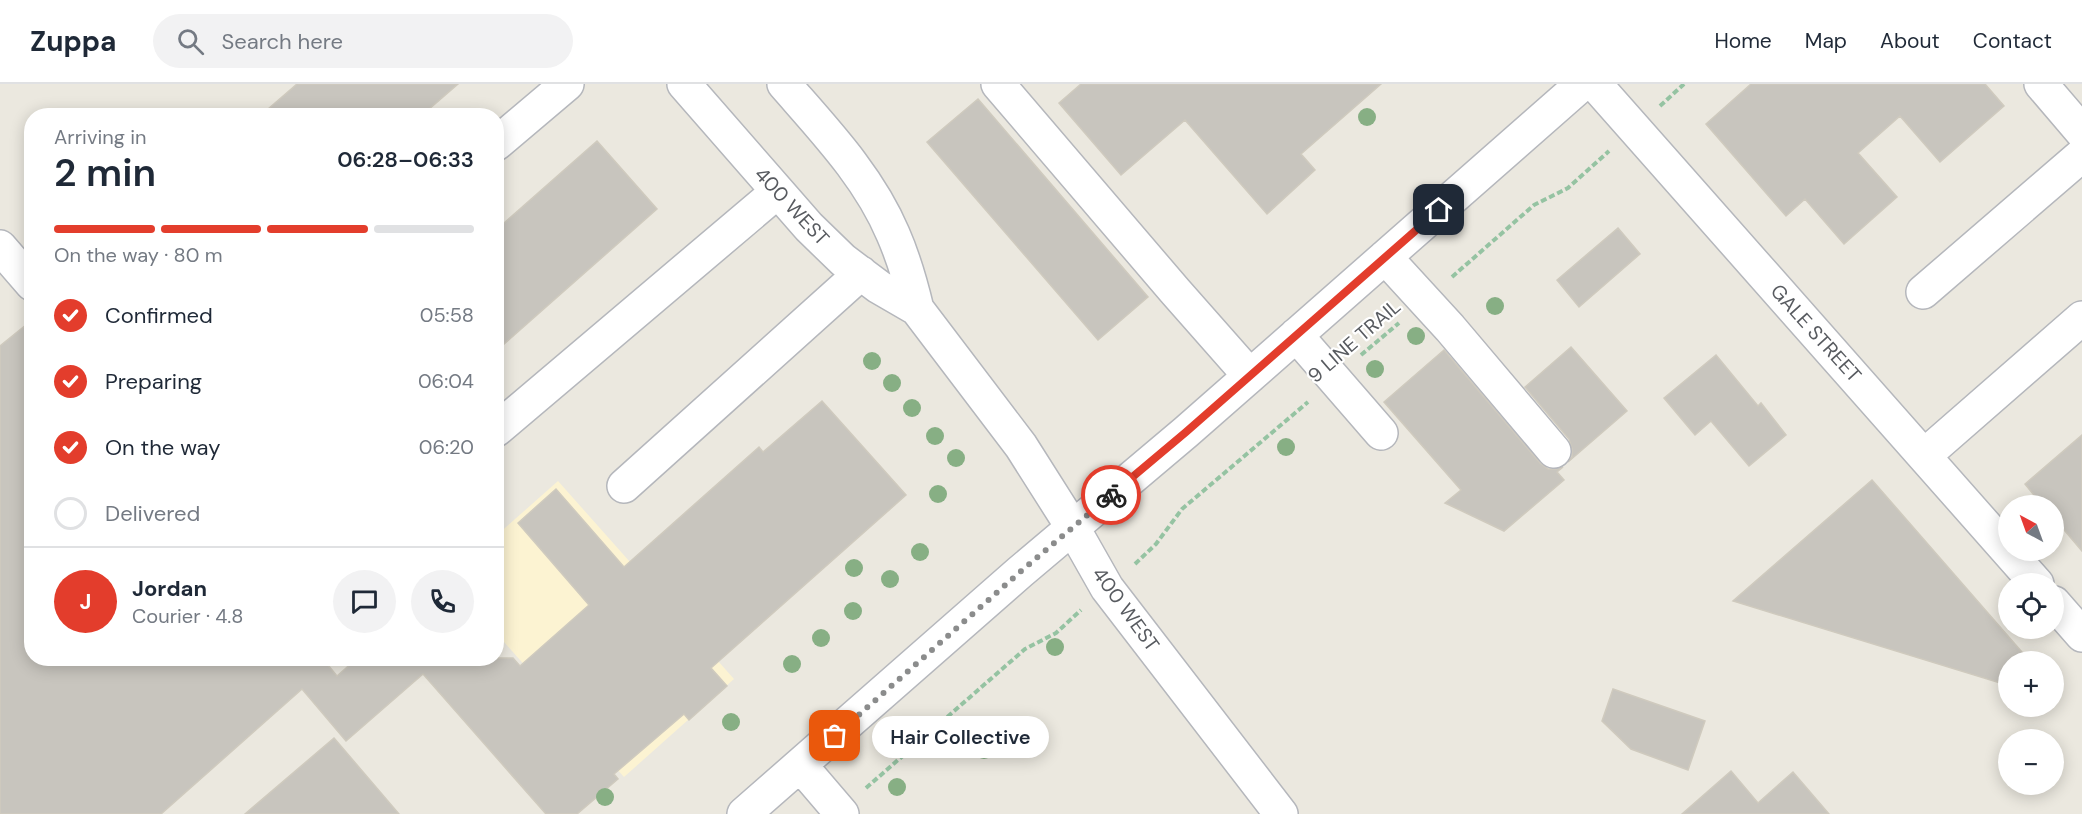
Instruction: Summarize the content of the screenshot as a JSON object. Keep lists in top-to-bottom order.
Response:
{
  "streets": {
    "street": ["400 WEST", "GALE STREET"],
    "path": ["9 LINE TRAIL"]
  },
  "places": ["Hair Collective"],
  "north": "top left",
  "page": {
    "header": "Zuppa",
    "search": "Search here",
    "nav": [
      "Home",
      "Map",
      "About",
      "Contact"
    ],
    "heading": ["2 min", "Arriving in", "06:28–06:33"],
    "panel": ["Jordan", "Courier · 4.8"],
    "bar": "On the way · 80 m",
    "list": [
      ["Confirmed", "05:58"],
      ["Preparing", "06:04"],
      ["On the way", "06:20"],
      "Delivered"
    ],
    "map_buttons": ["+", "−"],
    "round": "J",
    "bubble": "Hair Collective"
  }
}
